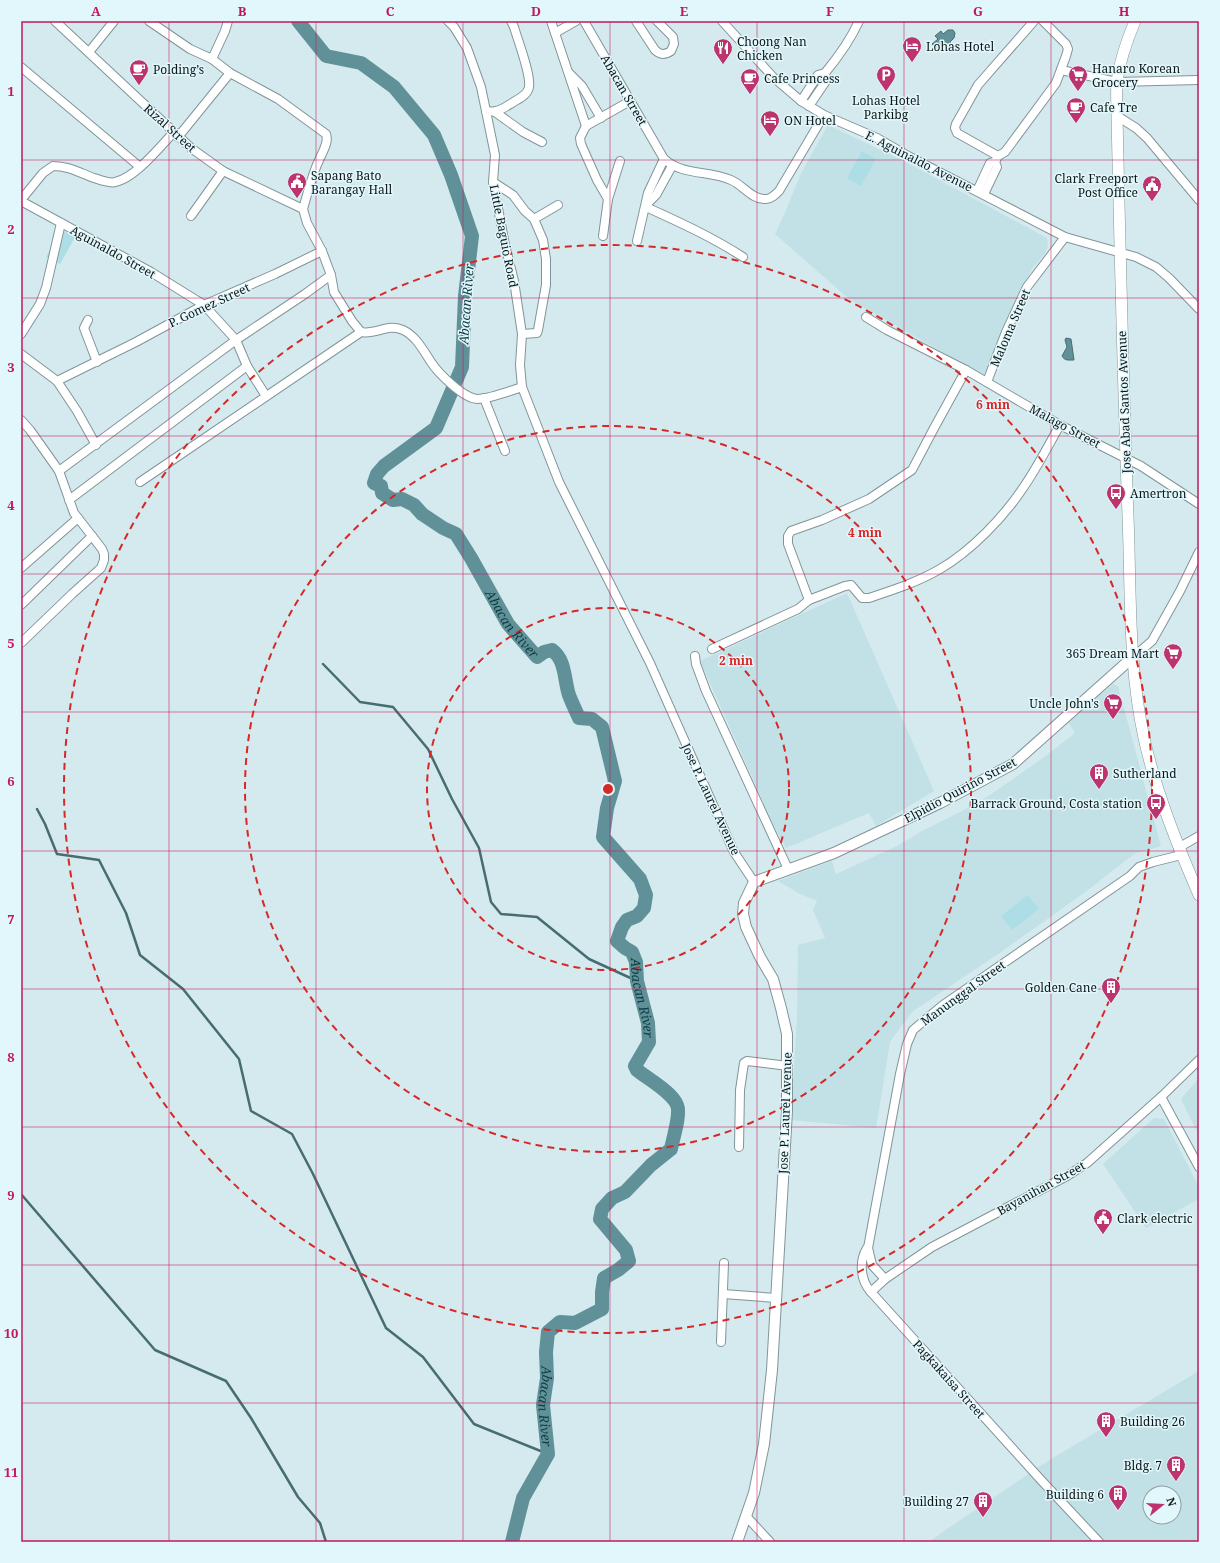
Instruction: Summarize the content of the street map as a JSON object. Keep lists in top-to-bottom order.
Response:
{
  "streets": {
    "main road": ["Jose Abad Santos Avenue"],
    "street": [
      "Abacan Street",
      "Rizal Street",
      "E. Aguinaldo Avenue",
      "Little Baguio Road",
      "Aguinaldo Street",
      "P. Gomez Street",
      "Maloma Street",
      "Malago Street",
      "Elpidio Quirino Street",
      "Jose P. Laurel Avenue",
      "Manunggal Street",
      "Bayanihan Street",
      "Pagkakaisa Street"
    ]
  },
  "crossings": [
    ["Abacan Street", "E. Aguinaldo Avenue"],
    ["E. Aguinaldo Avenue", "Maloma Street"],
    ["E. Aguinaldo Avenue", "Jose Abad Santos Avenue"],
    ["Little Baguio Road", "Jose P. Laurel Avenue"],
    ["Aguinaldo Street", "P. Gomez Street"],
    ["Maloma Street", "Malago Street"],
    ["Jose Abad Santos Avenue", "Malago Street"],
    ["Jose Abad Santos Avenue", "Elpidio Quirino Street"],
    ["Jose Abad Santos Avenue", "Manunggal Street"],
    ["Elpidio Quirino Street", "Jose P. Laurel Avenue"],
    ["Manunggal Street", "Bayanihan Street"]
  ],
  "water": ["Abacan River"],
  "places": {
    "hotel": ["Lohas Hotel", "ON Hotel"],
    "restaurant": ["Choong Nan Chicken"],
    "cafe": ["Polding’s", "Cafe Princess", "Cafe Tre"],
    "parking": ["Lohas Hotel Parkibg"],
    "supermarket": ["Hanaro Korean Grocery", "365 Dream Mart", "Uncle John's"],
    "public building": ["Sapang Bato Barangay Hall", "Clark Freeport Post Office", "Clark electric"],
    "bus stop": ["Amertron", "Barrack Ground, Costa station"],
    "building": [
      "Sutherland",
      "Golden Cane",
      "Building 26",
      "Bldg. 7",
      "Building 6",
      "Building 27"
    ]
  },
  "north": "right",
  "grid": {
    "columns": [
      "A",
      "B",
      "C",
      "D",
      "E",
      "F",
      "G",
      "H"
    ],
    "rows": [
      "1",
      "2",
      "3",
      "4",
      "5",
      "6",
      "7",
      "8",
      "9",
      "10",
      "11"
    ]
  },
  "rings": ["6 min", "4 min", "2 min"]
}
